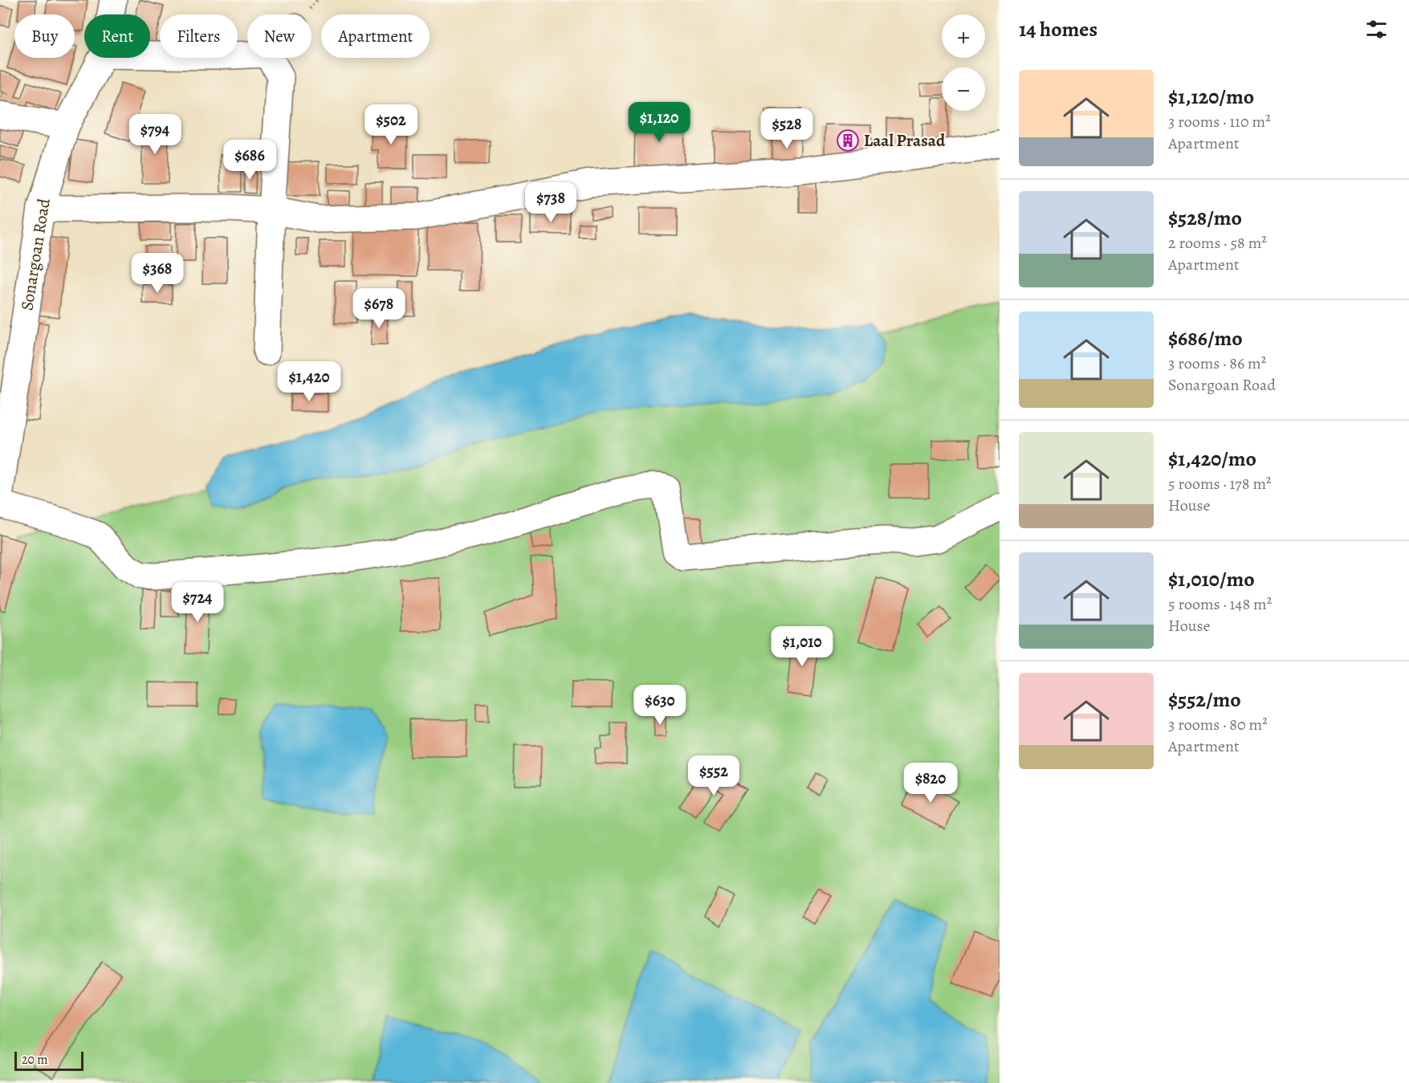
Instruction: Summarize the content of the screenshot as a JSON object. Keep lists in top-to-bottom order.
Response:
{
  "streets": {
    "street": ["Sonargoan Road"]
  },
  "places": {
    "building": ["Laal Prasad"]
  },
  "scale_bar": "20 m",
  "page": {
    "heading": "14 homes",
    "map_buttons": ["+", "−"],
    "chip": [
      "Buy",
      "Rent",
      "Filters",
      "New",
      "Apartment"
    ],
    "list": [
      {
        "name": "$1,120/mo",
        "note": "3 rooms · 110 m² · Apartment"
      },
      {
        "name": "$528/mo",
        "note": "2 rooms · 58 m² · Apartment"
      },
      {
        "name": "$686/mo",
        "note": "3 rooms · 86 m² · Sonargoan Road"
      },
      {
        "name": "$1,420/mo",
        "note": "5 rooms · 178 m² · House"
      },
      {
        "name": "$1,010/mo",
        "note": "5 rooms · 148 m² · House"
      },
      {
        "name": "$552/mo",
        "note": "3 rooms · 80 m² · Apartment"
      }
    ],
    "price": [
      "$1,120",
      "$502",
      "$528",
      "$794",
      "$686",
      "$738",
      "$368",
      "$678",
      "$1,420",
      "$724",
      "$1,010",
      "$630",
      "$552",
      "$820"
    ],
    "scale": "20 m"
  }
}
